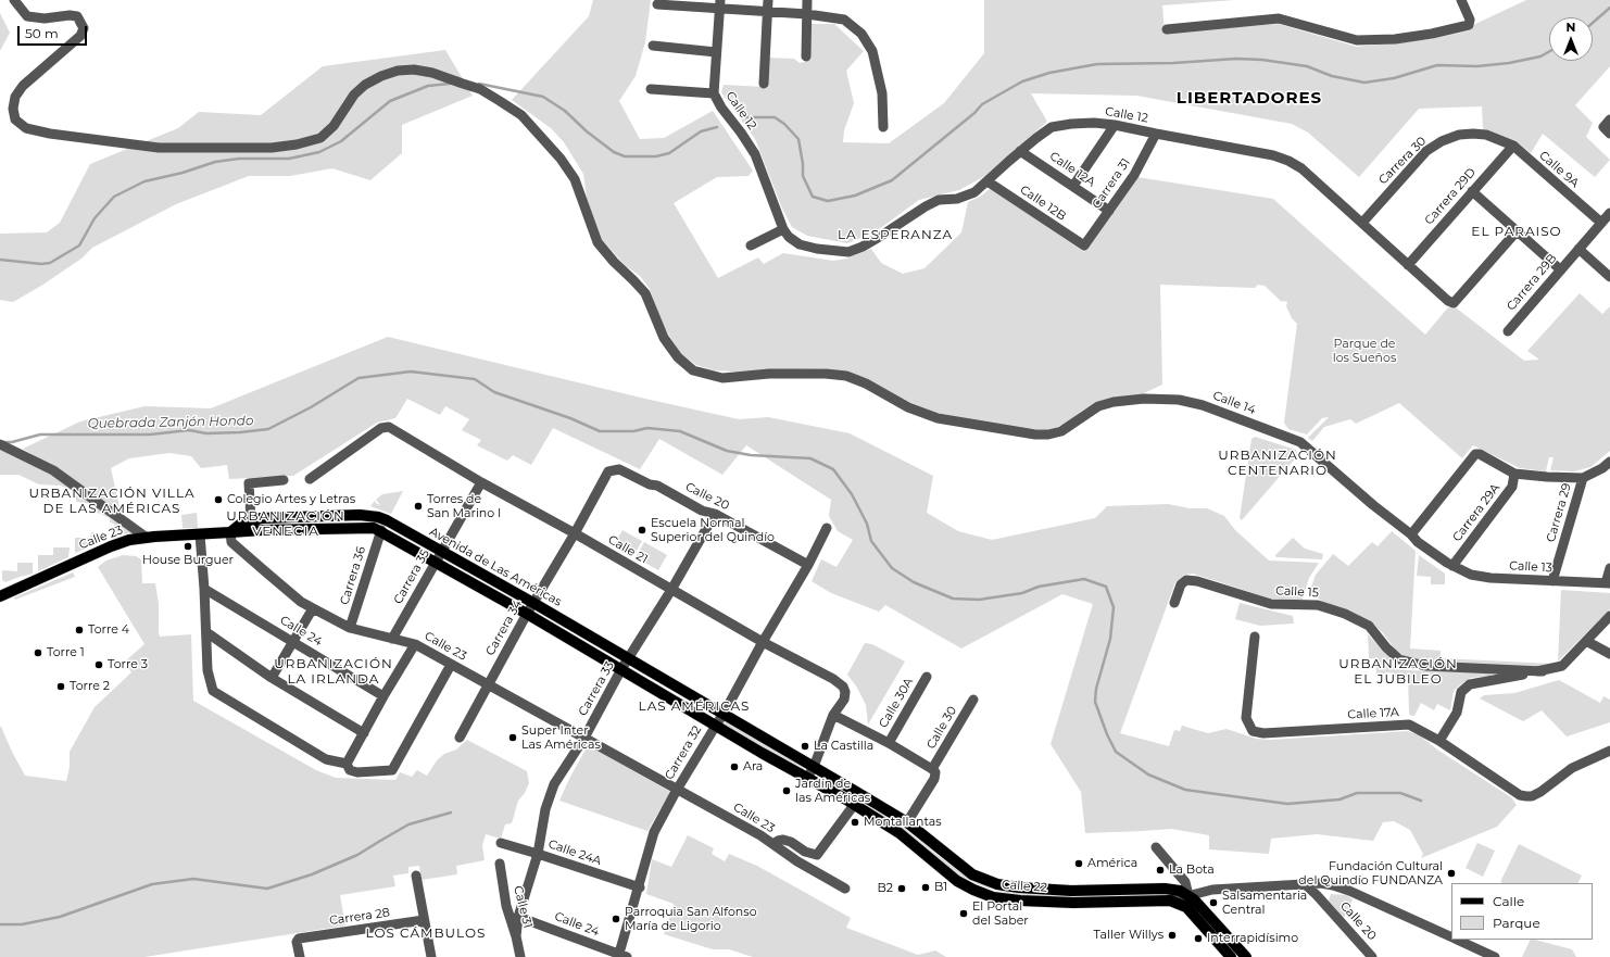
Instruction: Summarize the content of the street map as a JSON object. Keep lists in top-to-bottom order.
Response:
{
  "streets": {
    "main road": ["Calle 23", "Avenida de Las Américas", "Calle 22"],
    "street": [
      "Calle 12",
      "Carrera 30",
      "Calle 12A",
      "Calle 9A",
      "Carrera 31",
      "Carrera 29D",
      "Calle 12B",
      "Carrera 29B",
      "Calle 14",
      "Calle 20",
      "Carrera 29A",
      "Carrera 29",
      "Calle 21",
      "Calle 13",
      "Carrera 36",
      "Carrera 35",
      "Calle 15",
      "Carrera 34",
      "Calle 24",
      "Carrera 33",
      "Calle 30A",
      "Calle 17A",
      "Calle 30",
      "Carrera 32",
      "Calle 24A",
      "Calle 31",
      "Carrera 28"
    ]
  },
  "crossings": [
    ["Calle 12", "Carrera 30"],
    ["Calle 12", "Calle 12A"],
    ["Calle 12", "Carrera 31"],
    ["Calle 12", "Carrera 29D"],
    ["Calle 12", "Calle 12B"],
    ["Carrera 30", "Calle 9A"],
    ["Calle 12A", "Carrera 31"],
    ["Calle 9A", "Carrera 29D"],
    ["Calle 9A", "Carrera 29B"],
    ["Carrera 31", "Calle 12B"],
    ["Calle 14", "Carrera 29A"],
    ["Calle 14", "Calle 13"],
    ["Calle 20", "Carrera 34"],
    ["Calle 20", "Carrera 33"],
    ["Calle 20", "Carrera 32"],
    ["Carrera 29A", "Calle 13"],
    ["Carrera 29", "Calle 13"],
    ["Calle 23", "Avenida de Las Américas"],
    ["Calle 23", "Carrera 36"],
    ["Calle 23", "Carrera 35"],
    ["Calle 23", "Carrera 34"],
    ["Calle 23", "Carrera 33"],
    ["Calle 23", "Carrera 32"],
    ["Calle 21", "Carrera 35"],
    ["Calle 21", "Carrera 34"],
    ["Calle 21", "Carrera 33"],
    ["Calle 21", "Carrera 32"],
    ["Avenida de Las Américas", "Carrera 36"],
    ["Avenida de Las Américas", "Carrera 35"],
    ["Avenida de Las Américas", "Carrera 34"],
    ["Avenida de Las Américas", "Carrera 33"],
    ["Avenida de Las Américas", "Calle 30"],
    ["Avenida de Las Américas", "Carrera 32"],
    ["Avenida de Las Américas", "Calle 22"],
    ["Calle 24", "Carrera 33"],
    ["Calle 24", "Carrera 32"],
    ["Carrera 33", "Calle 24A"],
    ["Carrera 33", "Calle 31"],
    ["Carrera 32", "Calle 24A"]
  ],
  "districts": [
    "LIBERTADORES",
    "EL PARAISO",
    "LA ESPERANZA",
    "URBANIZACIÓN CENTENARIO",
    "URBANIZACIÓN VILLA DE LAS AMÉRICAS",
    "URBANIZACIÓN VENECIA",
    "URBANIZACIÓN LA IRLANDA",
    "URBANIZACIÓN EL JUBILEO",
    "LAS AMÉRICAS",
    "LOS CÁMBULOS"
  ],
  "water": ["Quebrada Zanjón Hondo"],
  "parks": ["Parque de los Sueños"],
  "places": [
    "Colegio Artes y Letras",
    "Torres de San Marino I",
    "Escuela Normal Superior del Quindío",
    "House Burguer",
    "Torre 4",
    "Torre 1",
    "Torre 3",
    "Torre 2",
    "Super Inter Las Américas",
    "La Castilla",
    "Ara",
    "Jardín de las Américas",
    "Montallantas",
    "América",
    "La Bota",
    "Fundación Cultural del Quindío FUNDANZA",
    "B1",
    "B2",
    "Salsamentaria Central",
    "El Portal del Saber",
    "Parroquia San Alfonso María de Ligorio",
    "Taller Willys",
    "Interrapidísimo"
  ],
  "legend": ["Calle", "Parque"],
  "scale_bar": "50 m",
  "north": "top"
}
